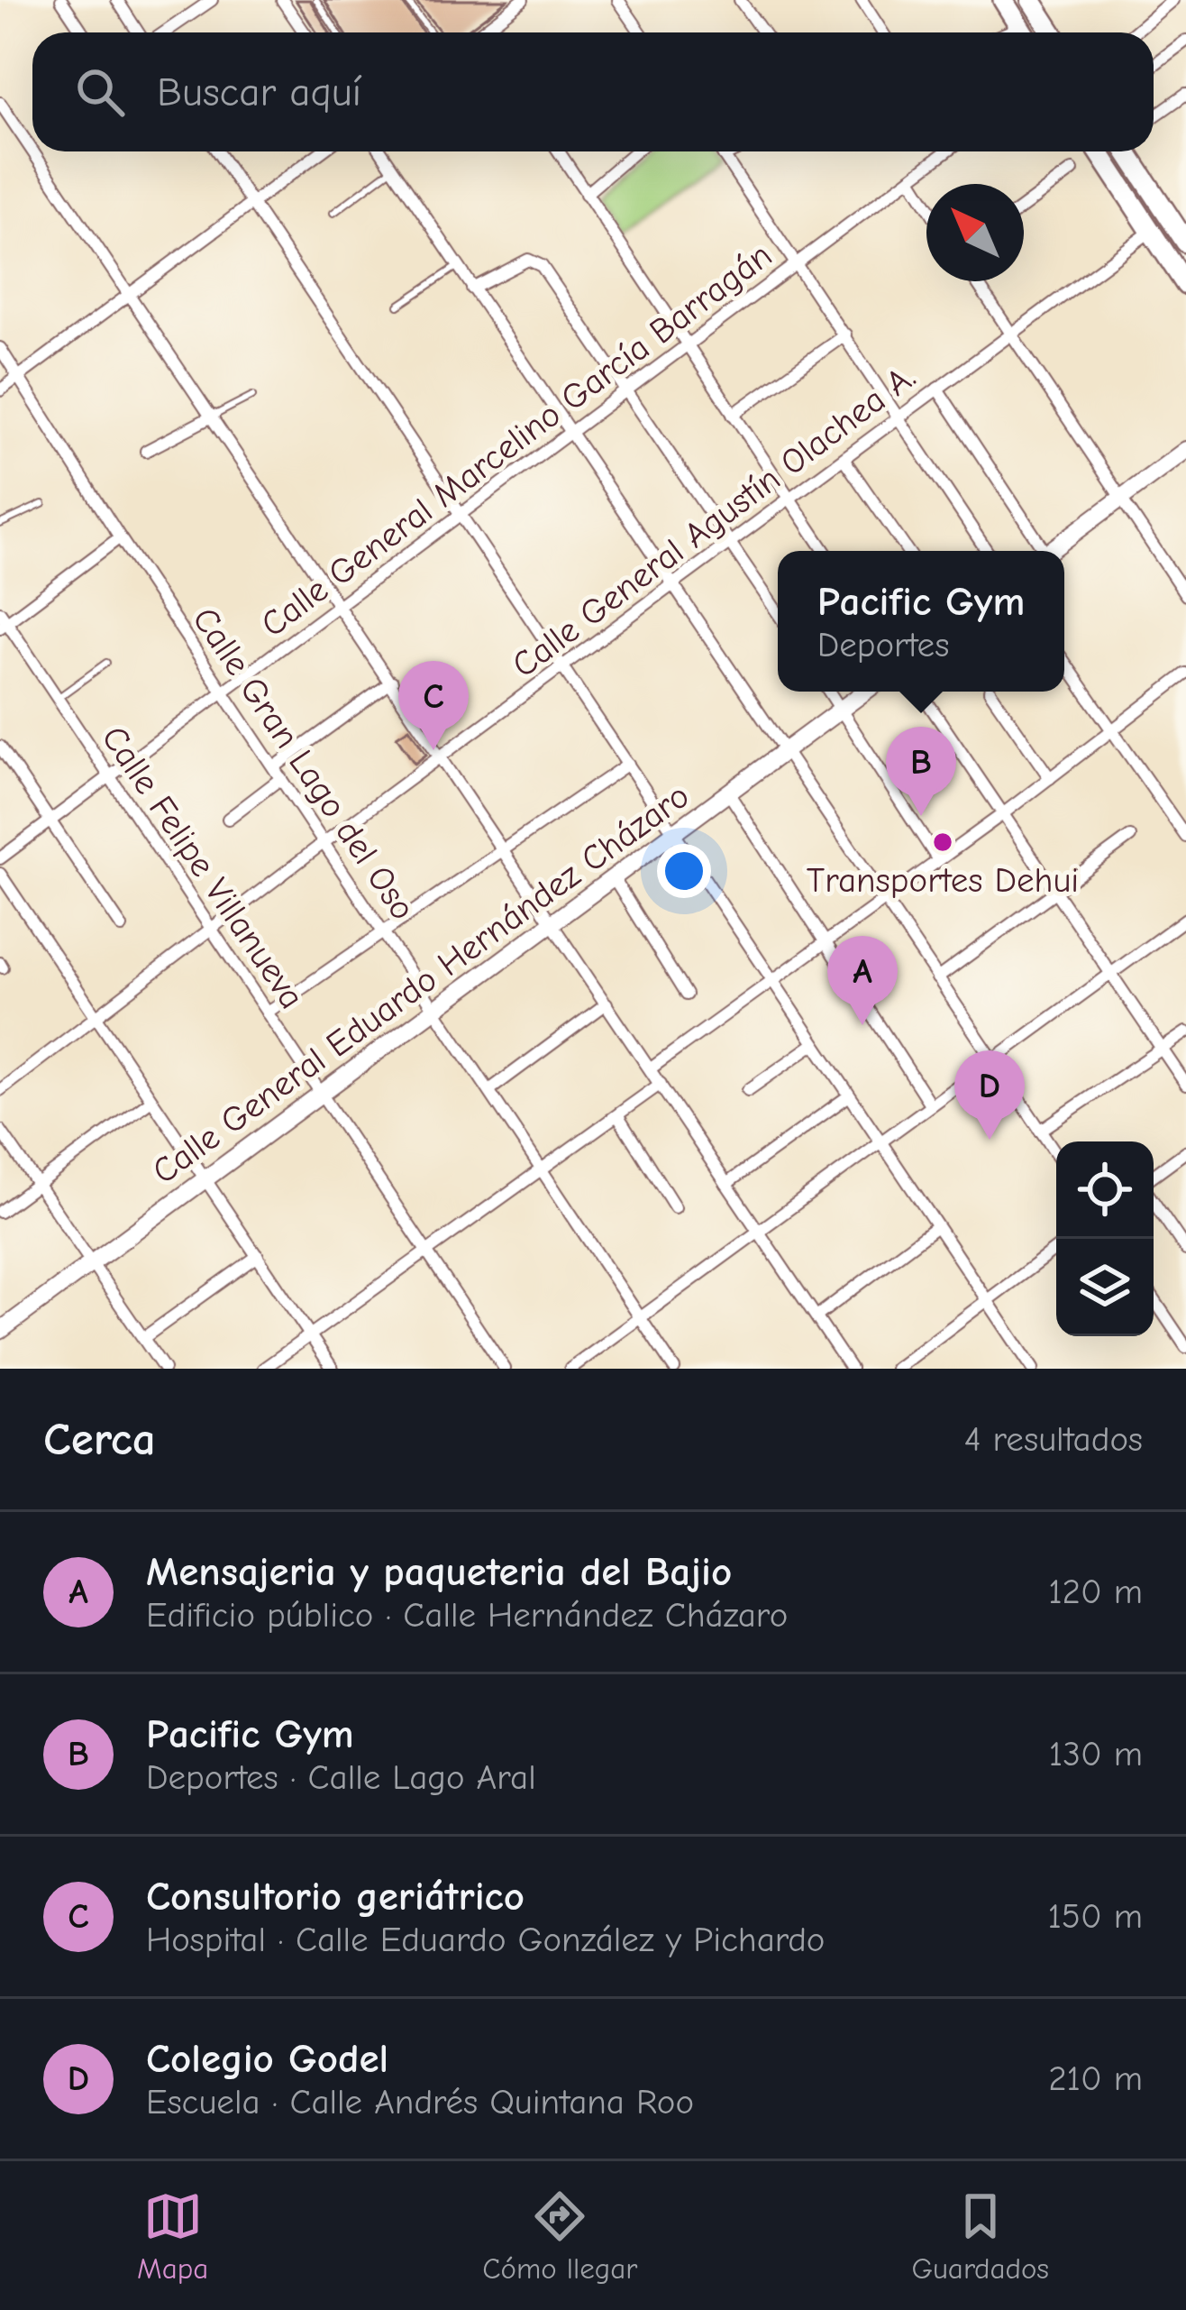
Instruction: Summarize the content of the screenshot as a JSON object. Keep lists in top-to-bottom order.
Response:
{
  "streets": {
    "main road": ["Calle General Eduardo Hernández Cházaro"],
    "street": [
      "Calle General Marcelino García Barragán",
      "Calle General Agustín Olachea A.",
      "Calle Gran Lago del Oso",
      "Calle Felipe Villanueva"
    ]
  },
  "crossings": [
    ["Calle General Marcelino García Barragán", "Calle Gran Lago del Oso"],
    ["Calle General Marcelino García Barragán", "Calle Felipe Villanueva"],
    ["Calle General Agustín Olachea A.", "Calle Gran Lago del Oso"],
    ["Calle General Agustín Olachea A.", "Calle Felipe Villanueva"],
    ["Calle Gran Lago del Oso", "Calle General Eduardo Hernández Cházaro"],
    ["Calle Felipe Villanueva", "Calle General Eduardo Hernández Cházaro"]
  ],
  "places": ["Transportes Dehui"],
  "north": "top left",
  "page": {
    "search": "Buscar aquí",
    "popup": ["Pacific Gym", "Deportes"],
    "pins": [
      "C",
      "B",
      "A",
      "D"
    ],
    "heading": ["Cerca", "4 resultados"],
    "list": [
      {
        "mark": "A",
        "name": "Mensajeria y paqueteria del Bajio",
        "note": "Edificio público · Calle Hernández Cházaro",
        "value": "120 m"
      },
      {
        "mark": "B",
        "name": "Pacific Gym",
        "note": "Deportes · Calle Lago Aral",
        "value": "130 m"
      },
      {
        "mark": "C",
        "name": "Consultorio geriátrico",
        "note": "Hospital · Calle Eduardo González y Pichardo",
        "value": "150 m"
      },
      {
        "mark": "D",
        "name": "Colegio Godel",
        "note": "Escuela · Calle Andrés Quintana Roo",
        "value": "210 m"
      }
    ],
    "nav": ["Mapa", "Cómo llegar", "Guardados"]
  }
}
